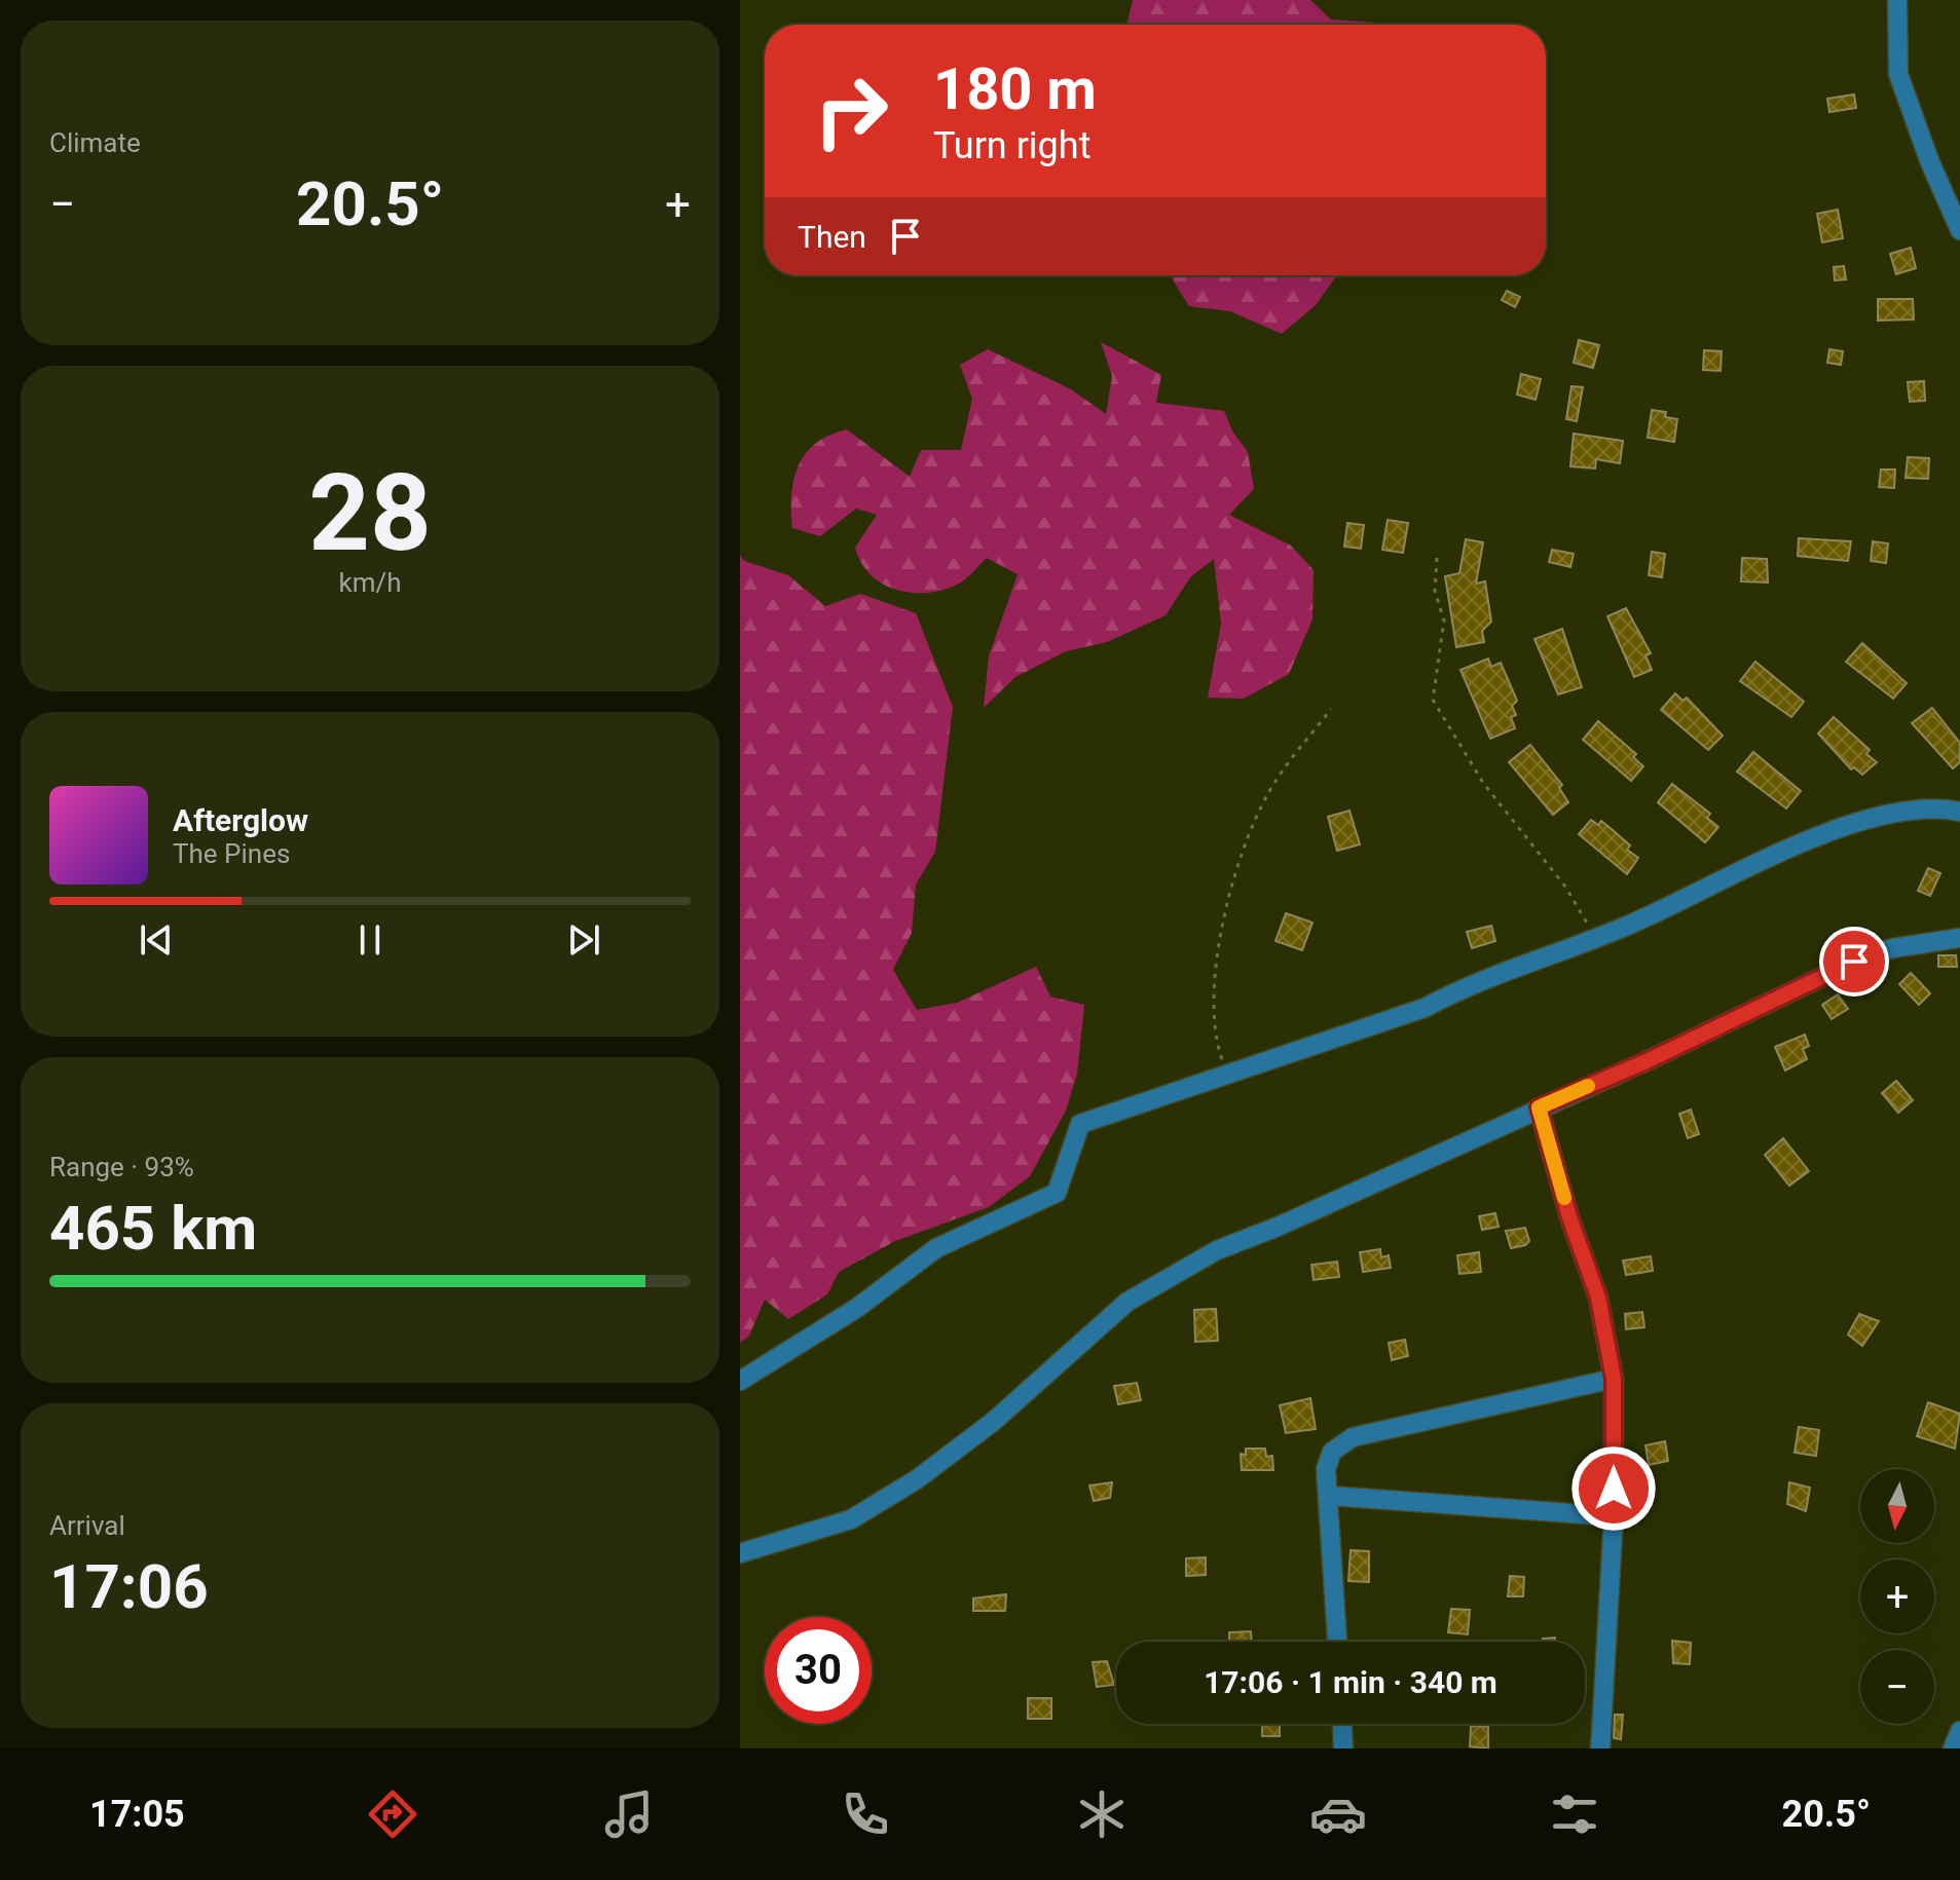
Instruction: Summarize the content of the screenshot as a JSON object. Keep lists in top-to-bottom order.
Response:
{
  "north": "bottom",
  "page": {
    "tile": [
      "Climate",
      ["28", "km/h"],
      ["Range · 93%", "465 km"],
      ["Arrival", "17:06"]
    ],
    "turn": ["180 m", "Turn right"],
    "heat": ["−", "20.5°", "+"],
    "then": "Then",
    "song": ["Afterglow", "The Pines"],
    "map_buttons": ["+", "−"],
    "limit": "30",
    "trip": "17:06 · 1 min · 340 m",
    "tabs": ["17:05", "20.5°"]
  }
}
